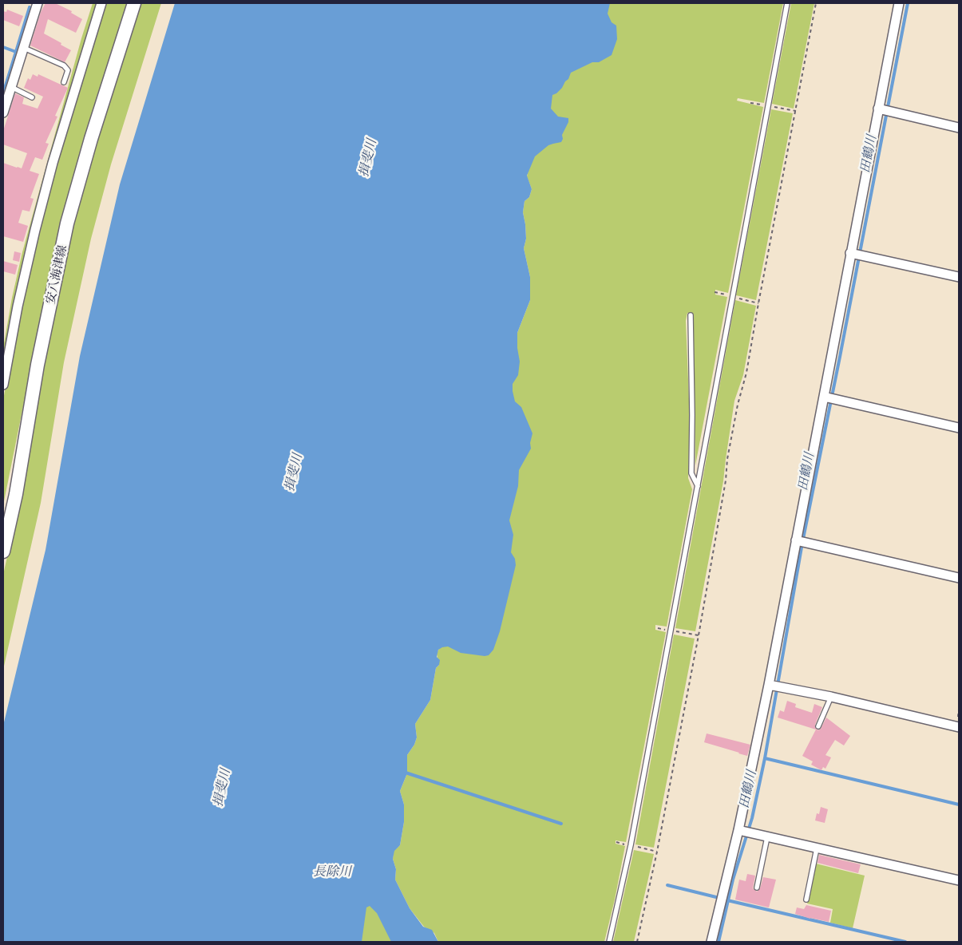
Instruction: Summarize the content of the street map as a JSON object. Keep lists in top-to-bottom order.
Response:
{
  "streets": {
    "main road": ["安八海津線"]
  },
  "water": ["田鶴川", "揖斐川", "長除川"]
}
